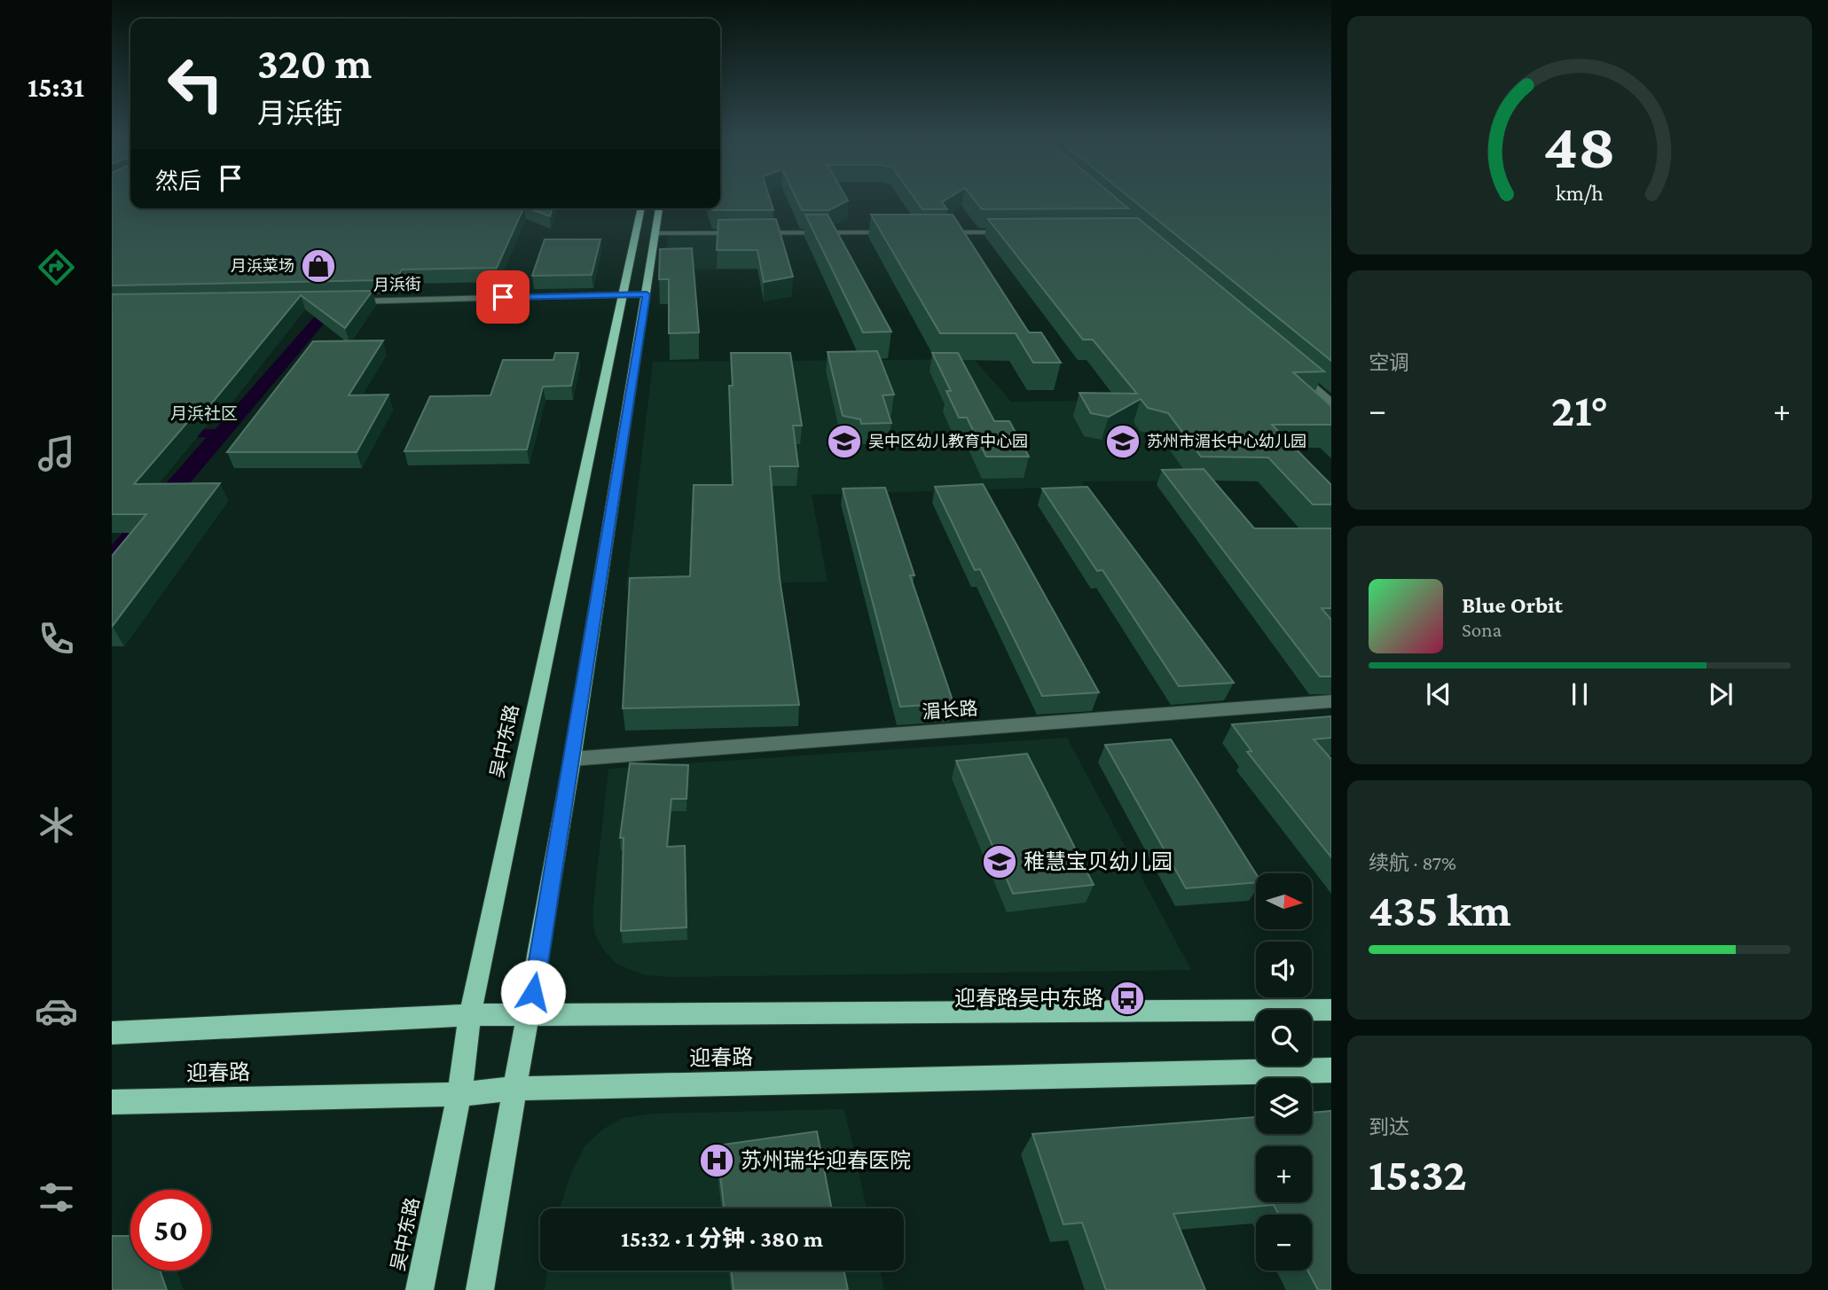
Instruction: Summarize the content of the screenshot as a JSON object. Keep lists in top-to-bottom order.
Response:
{
  "streets": {
    "main road": ["吴中东路", "迎春路"],
    "street": ["月浜街", "湄长路"]
  },
  "crossings": [
    ["月浜街", "吴中东路"],
    ["吴中东路", "迎春路"]
  ],
  "districts": ["月浜社区"],
  "places": {
    "shop": ["月浜菜场"],
    "school or university": ["吴中区幼儿教育中心园", "苏州市湄长中心幼儿园", "稚慧宝贝幼儿园"],
    "bus stop": ["迎春路吴中东路"],
    "hospital": ["苏州瑞华迎春医院"]
  },
  "north": "right",
  "page": {
    "tabs": "15:31",
    "turn": ["320 m", "月浜街"],
    "then": "然后",
    "tile": [
      "空调",
      ["续航 · 87%", "435 km"],
      ["到达", "15:32"]
    ],
    "heat": ["−", "21°", "+"],
    "song": ["Blue Orbit", "Sona"],
    "map_buttons": ["+", "−"],
    "limit": "50",
    "trip": "15:32 · 1 分钟 · 380 m",
    "gauge": ["48", "km/h"]
  }
}
